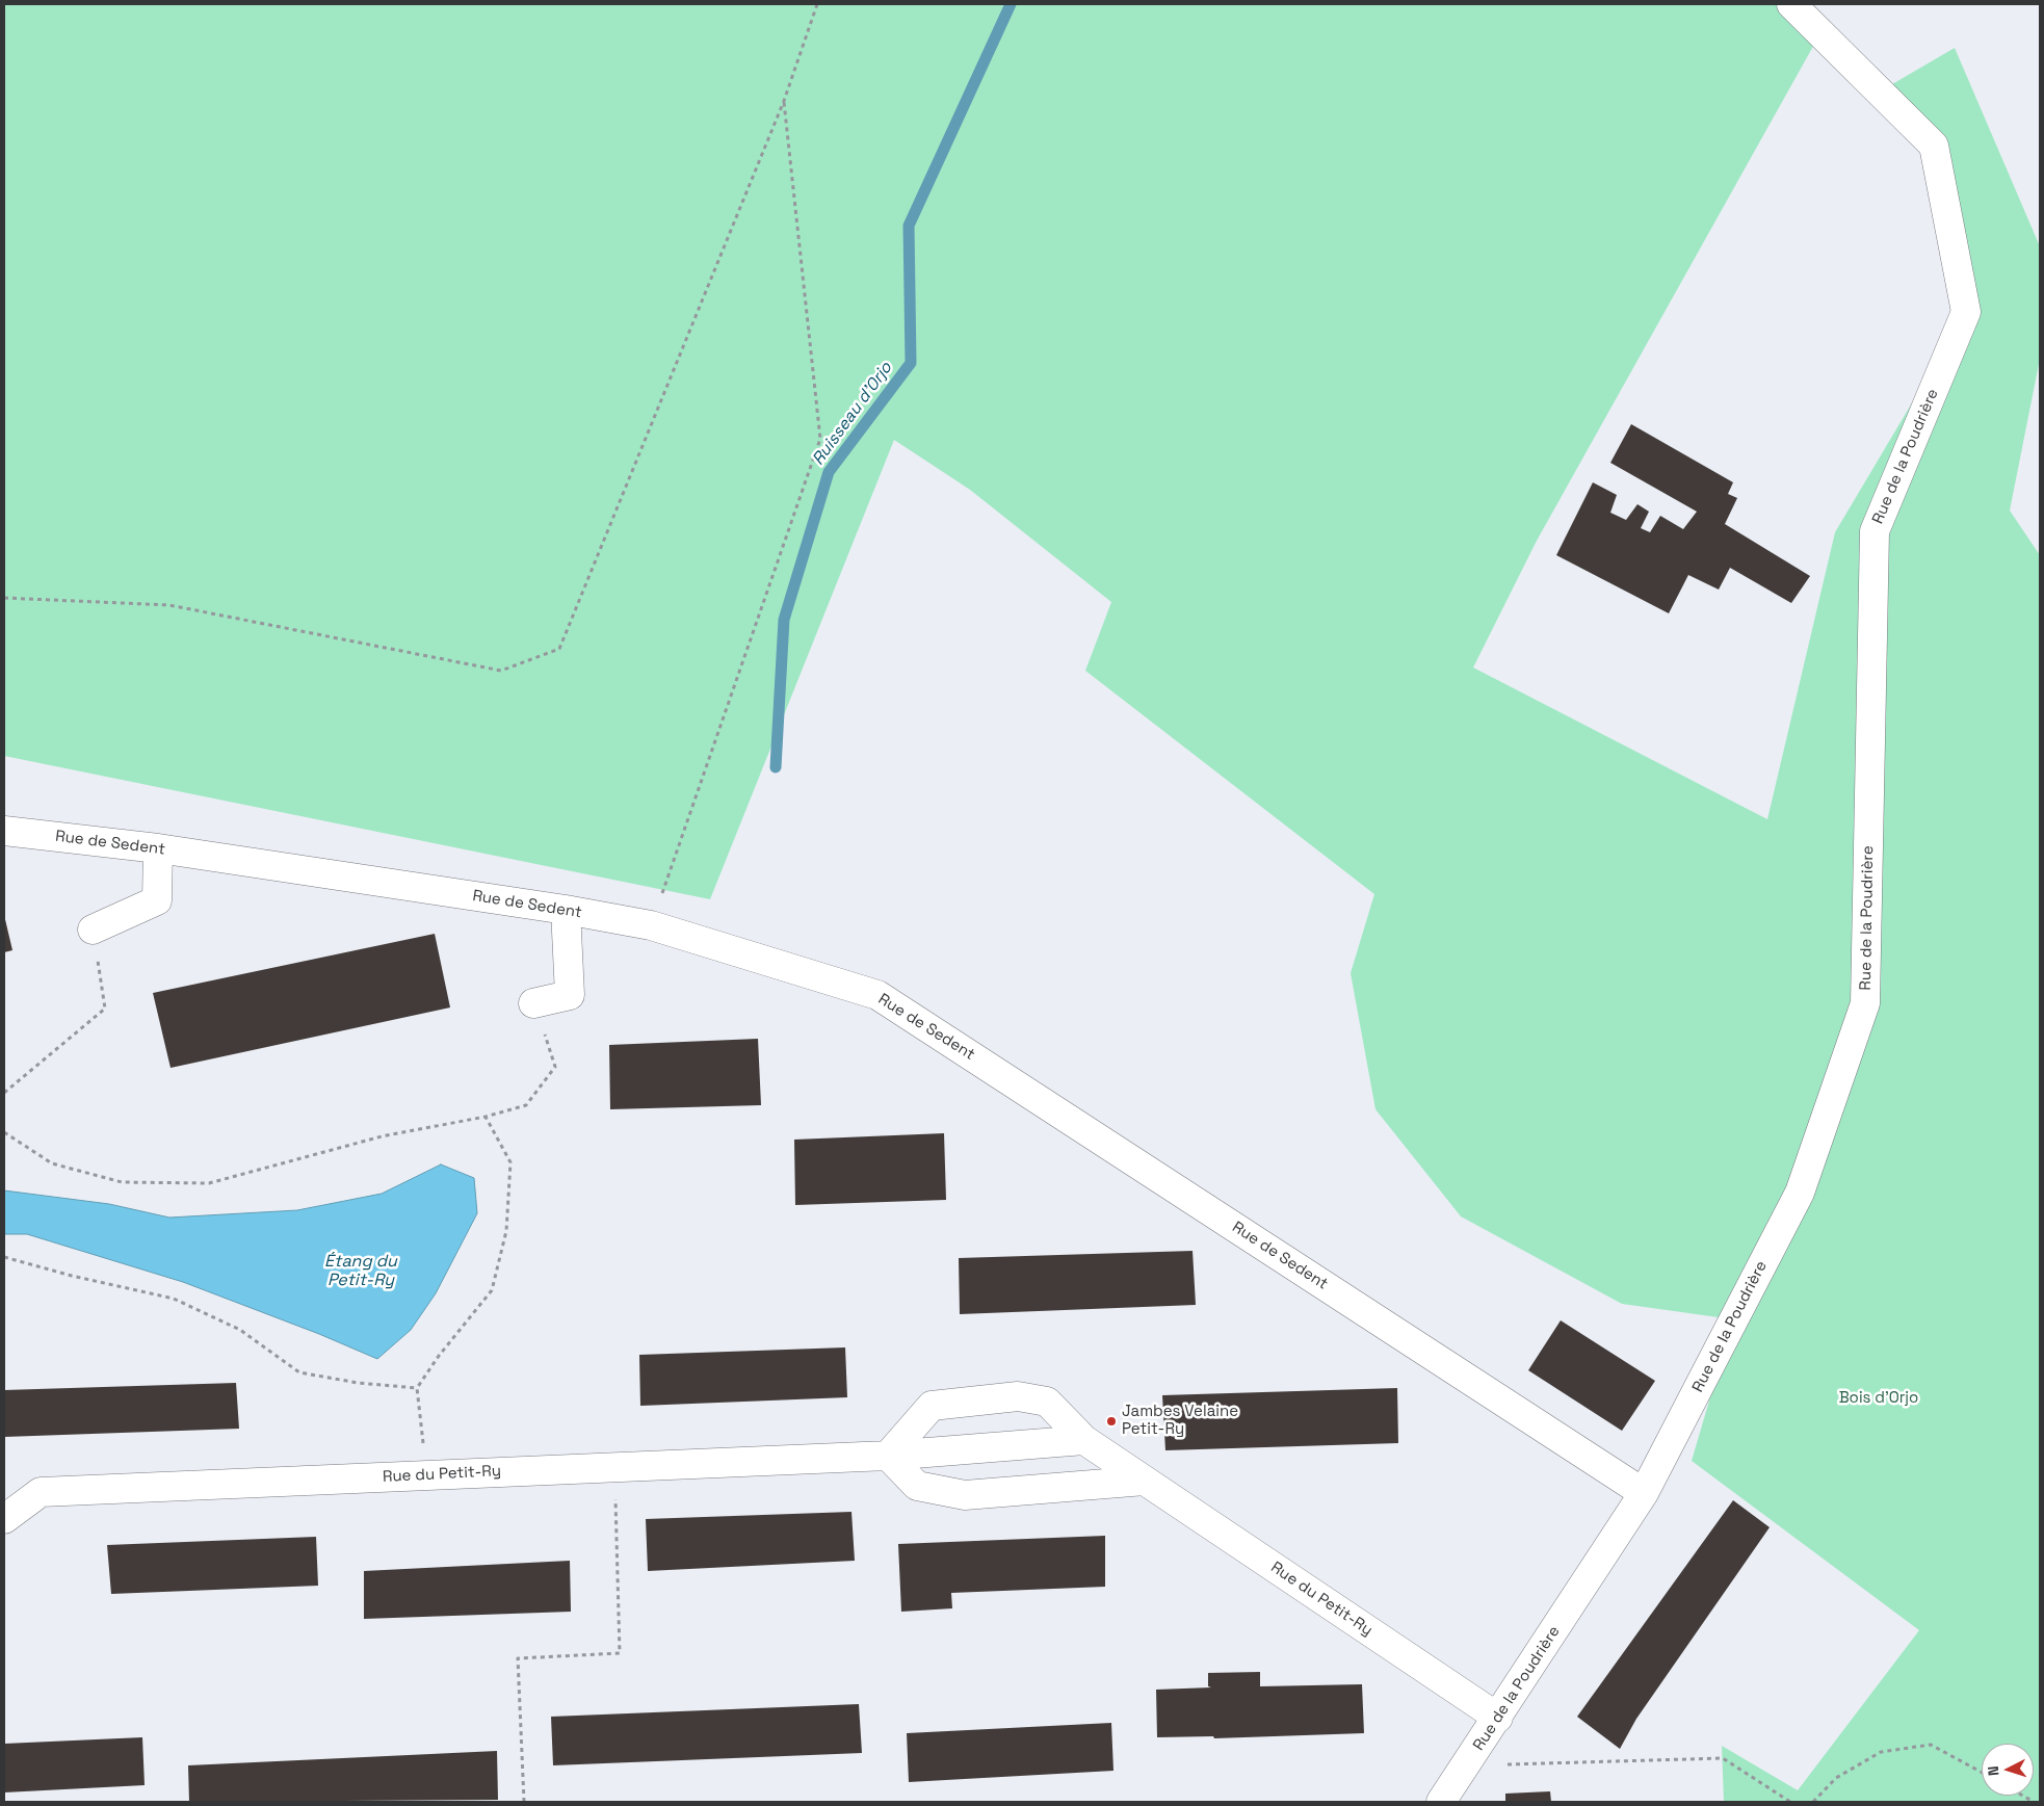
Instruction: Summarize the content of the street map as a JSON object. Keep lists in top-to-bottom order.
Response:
{
  "streets": {
    "street": ["Rue de la Poudrière", "Rue de Sedent", "Rue du Petit-Ry"]
  },
  "crossings": [
    ["Rue de la Poudrière", "Rue de Sedent"],
    ["Rue de la Poudrière", "Rue du Petit-Ry"]
  ],
  "water": ["Ruisseau d'Orjo", "Étang du Petit-Ry"],
  "parks": ["Bois d'Orjo"],
  "places": ["Jambes Velaine Petit-Ry"],
  "north": "left"
}
